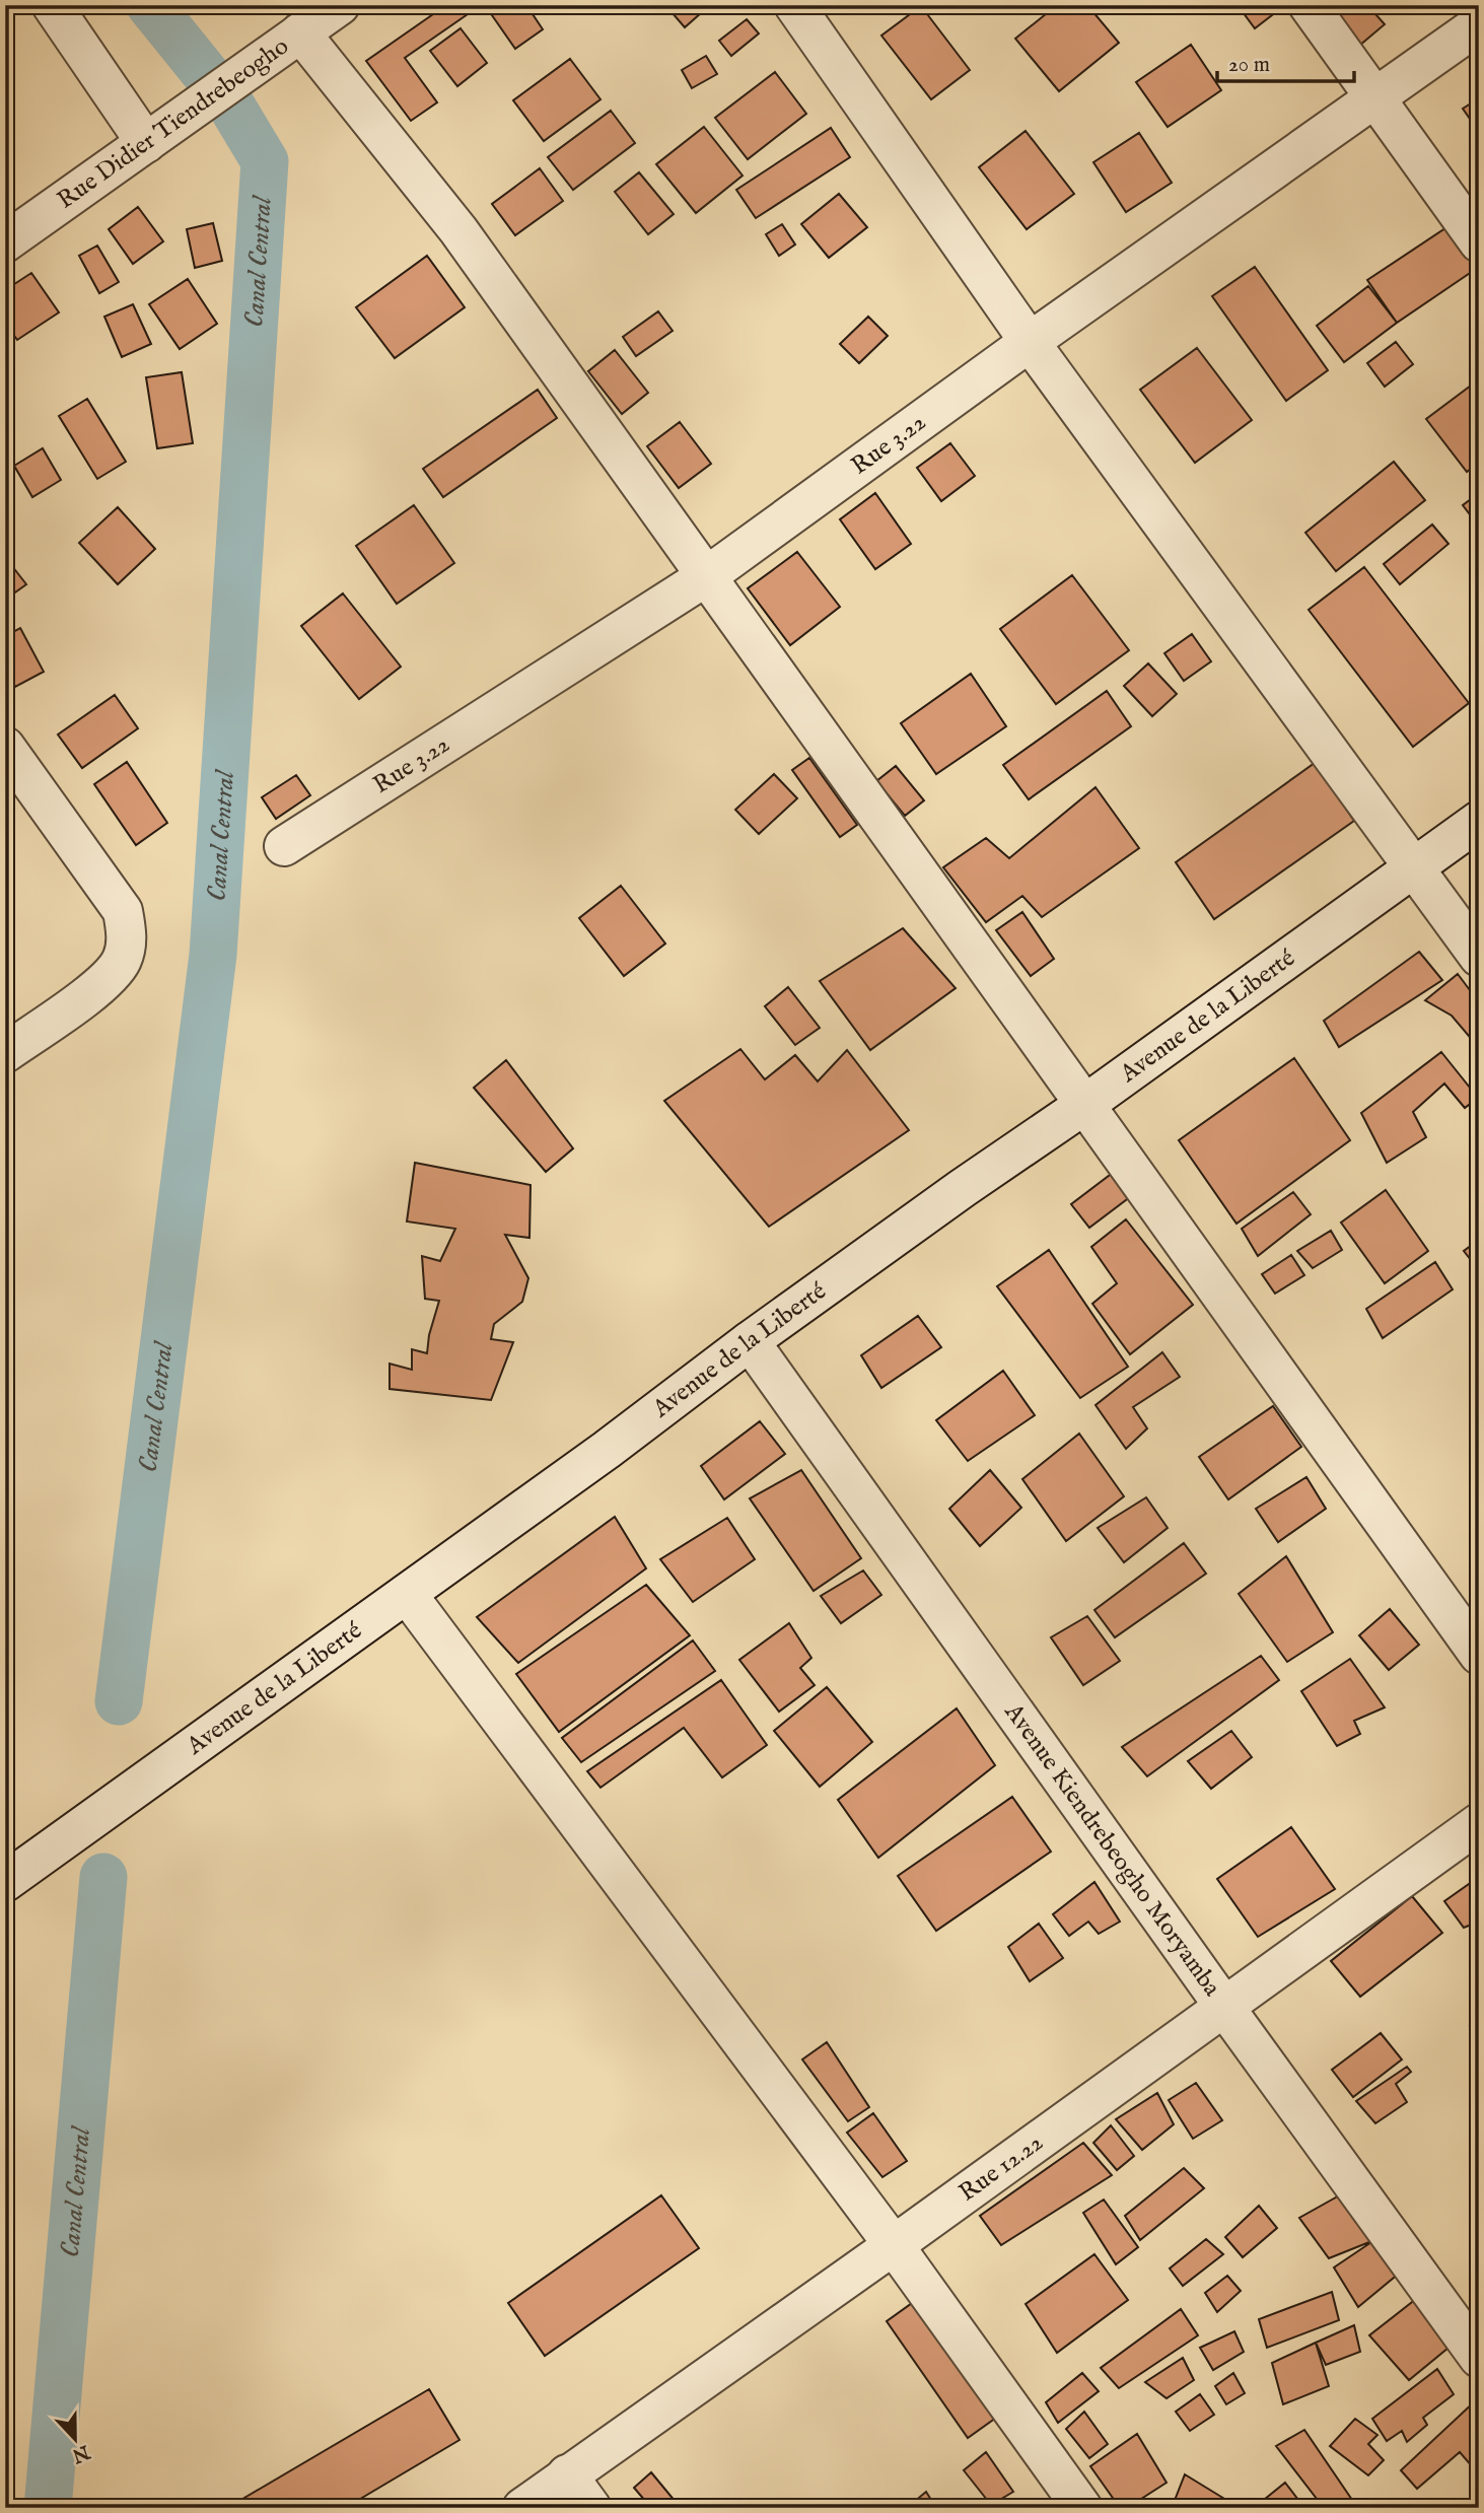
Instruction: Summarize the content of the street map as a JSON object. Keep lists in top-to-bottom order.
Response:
{
  "streets": {
    "street": [
      "Rue Didier Tiendrebeogho",
      "Rue 3.22",
      "Avenue de la Liberté",
      "Avenue Kiendrebeogho Moryamba",
      "Rue 12.22"
    ]
  },
  "crossings": [
    ["Avenue de la Liberté", "Avenue Kiendrebeogho Moryamba"],
    ["Avenue Kiendrebeogho Moryamba", "Rue 12.22"]
  ],
  "water": ["Canal Central"],
  "scale_bar": "20 m",
  "north": "bottom"
}
